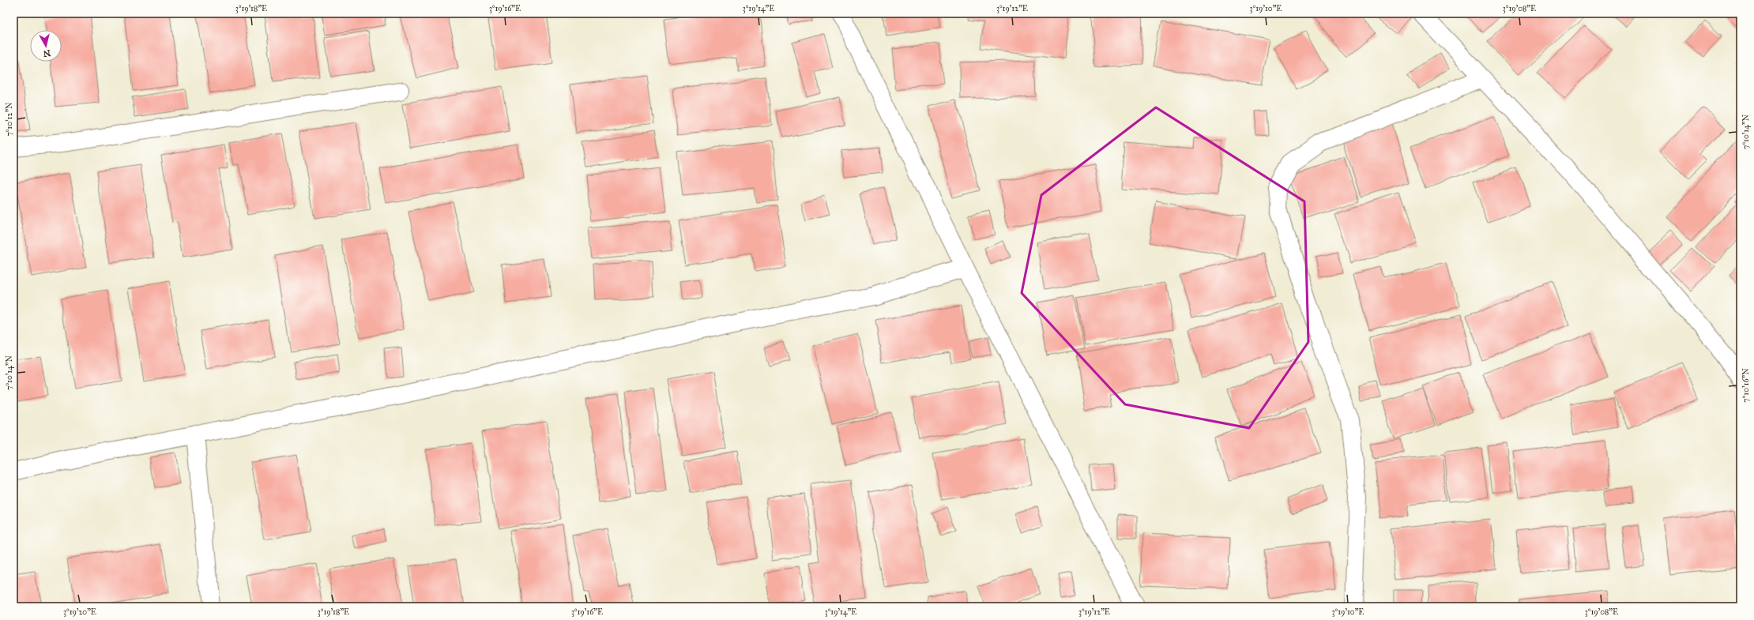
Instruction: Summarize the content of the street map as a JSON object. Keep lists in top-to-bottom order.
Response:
{
  "north": "bottom",
  "coordinates": [
    "3°19'18\"E",
    "3°19'16\"E",
    "3°19'14\"E",
    "3°19'12\"E",
    "3°19'10\"E",
    "3°19'08\"E",
    "7°10'12\"N",
    "7°10'14\"N",
    "7°10'16\"N",
    "3°19'20\"E"
  ]
}
